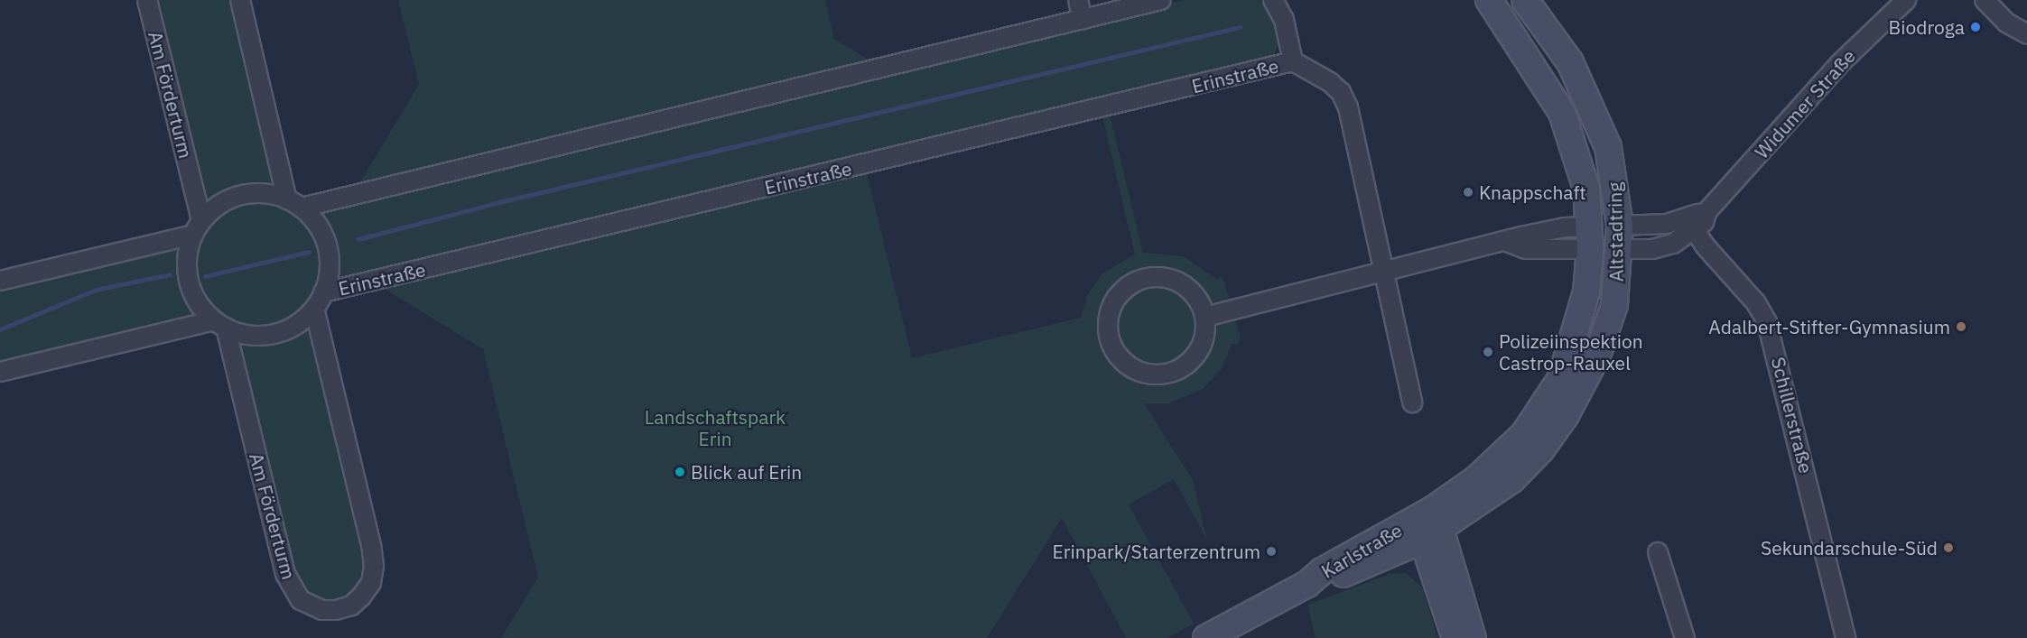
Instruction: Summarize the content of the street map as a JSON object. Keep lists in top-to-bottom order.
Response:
{
  "streets": {
    "main road": ["Altstadtring", "Karlstraße"],
    "street": [
      "Erinstraße",
      "Am Förderturm",
      "Widumer Straße",
      "Schillerstraße"
    ]
  },
  "crossings": [
    ["Erinstraße", "Am Förderturm"],
    ["Widumer Straße", "Altstadtring"],
    ["Widumer Straße", "Schillerstraße"],
    ["Altstadtring", "Karlstraße"]
  ],
  "parks": ["Landschaftspark Erin"],
  "places": [
    "Biodroga",
    "Knappschaft",
    "Adalbert-Stifter-Gymnasium",
    "Polizeiinspektion Castrop-Rauxel",
    "Blick auf Erin",
    "Sekundarschule-Süd",
    "Erinpark/Starterzentrum"
  ]
}
